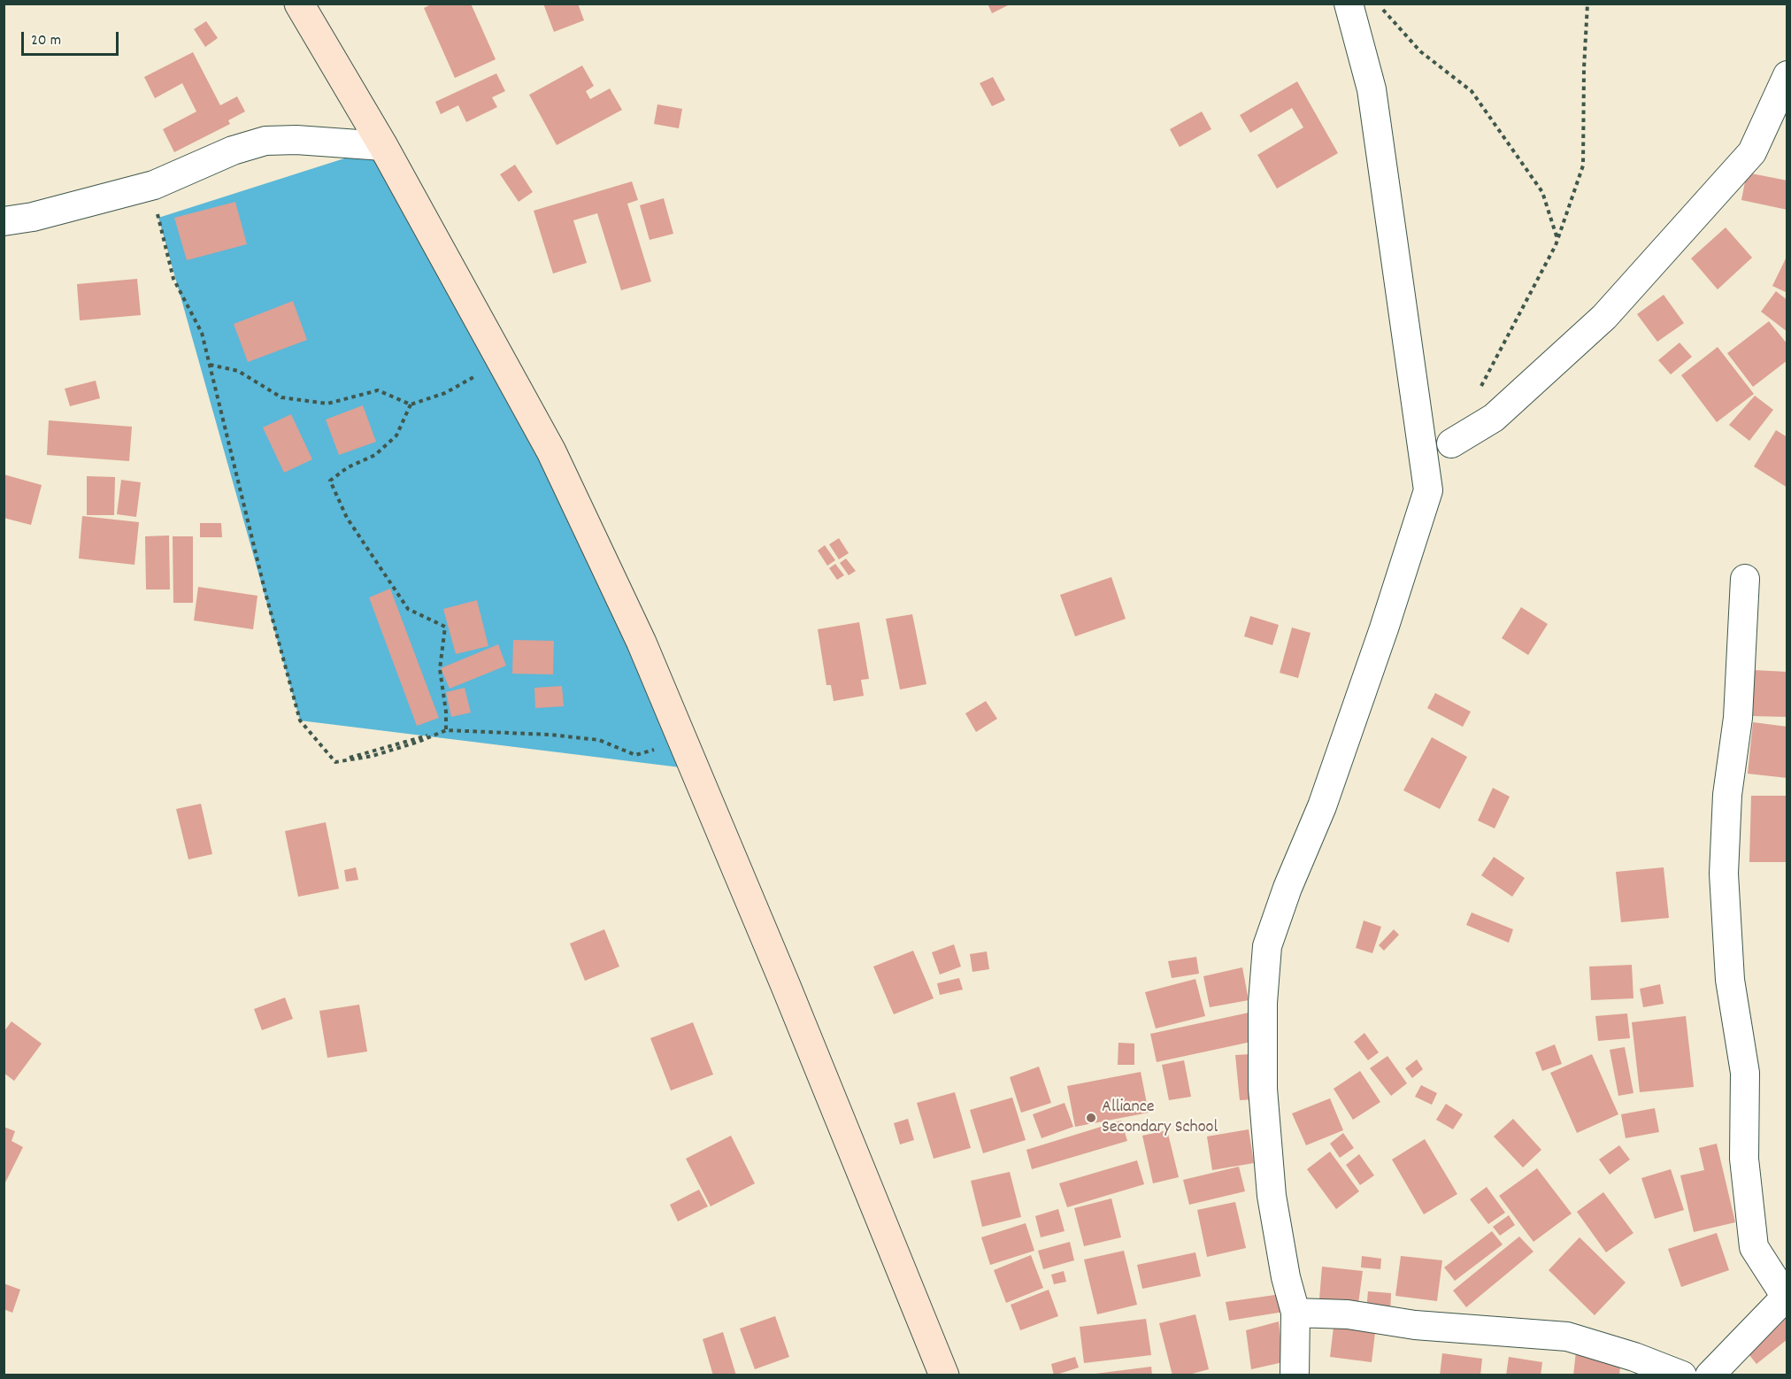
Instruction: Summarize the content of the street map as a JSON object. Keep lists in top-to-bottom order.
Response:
{
  "places": ["Alliance Secondary School"],
  "scale_bar": "20 m"
}
